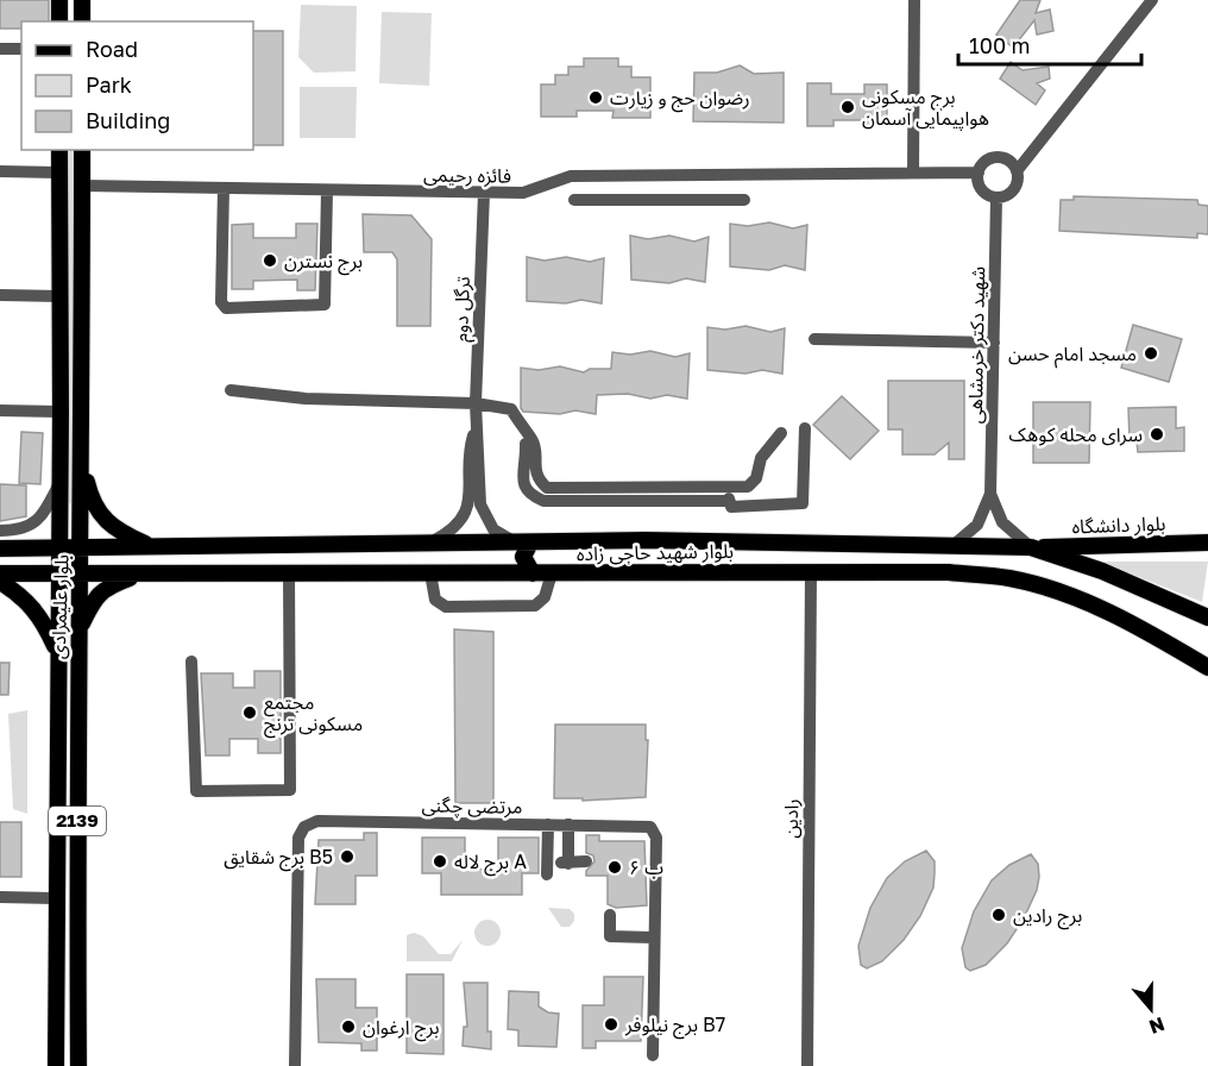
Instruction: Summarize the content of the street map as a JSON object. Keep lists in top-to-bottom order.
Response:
{
  "streets": {
    "main road": [
      "بلوار دانشگاه",
      "بلوار شهید حاجی زاده",
      "بلوار علیمرادی",
      "2139"
    ],
    "street": [
      "فائزه رحیمی",
      "ترگل دوم",
      "شهید دکتر خرمشاهی",
      "مرتضی چگنی",
      "رادین"
    ]
  },
  "crossings": [
    ["فائزه رحیمی", "ترگل دوم"],
    ["فائزه رحیمی", "شهید دکتر خرمشاهی"],
    ["فائزه رحیمی", "بلوار علیمرادی"],
    ["ترگل دوم", "بلوار شهید حاجی زاده"],
    ["شهید دکتر خرمشاهی", "بلوار دانشگاه"],
    ["شهید دکتر خرمشاهی", "بلوار شهید حاجی زاده"],
    ["بلوار دانشگاه", "بلوار شهید حاجی زاده"],
    ["بلوار شهید حاجی زاده", "بلوار علیمرادی"],
    ["بلوار شهید حاجی زاده", "رادین"]
  ],
  "places": [
    "رضوان حج و زیارت",
    "برج مسکونی هواپیمایی آسمان",
    "برج نسترن",
    "مسجد امام حسن",
    "سرای محله کوهک",
    "مجتمع مسکونی ترنج",
    "برج شقایق B5",
    "برج لاله A",
    "ب ۶",
    "برج رادین",
    "برج نیلوفر B7",
    "برج ارغوان"
  ],
  "legend": ["Road", "Park", "Building"],
  "scale_bar": "100 m",
  "north": "bottom"
}
